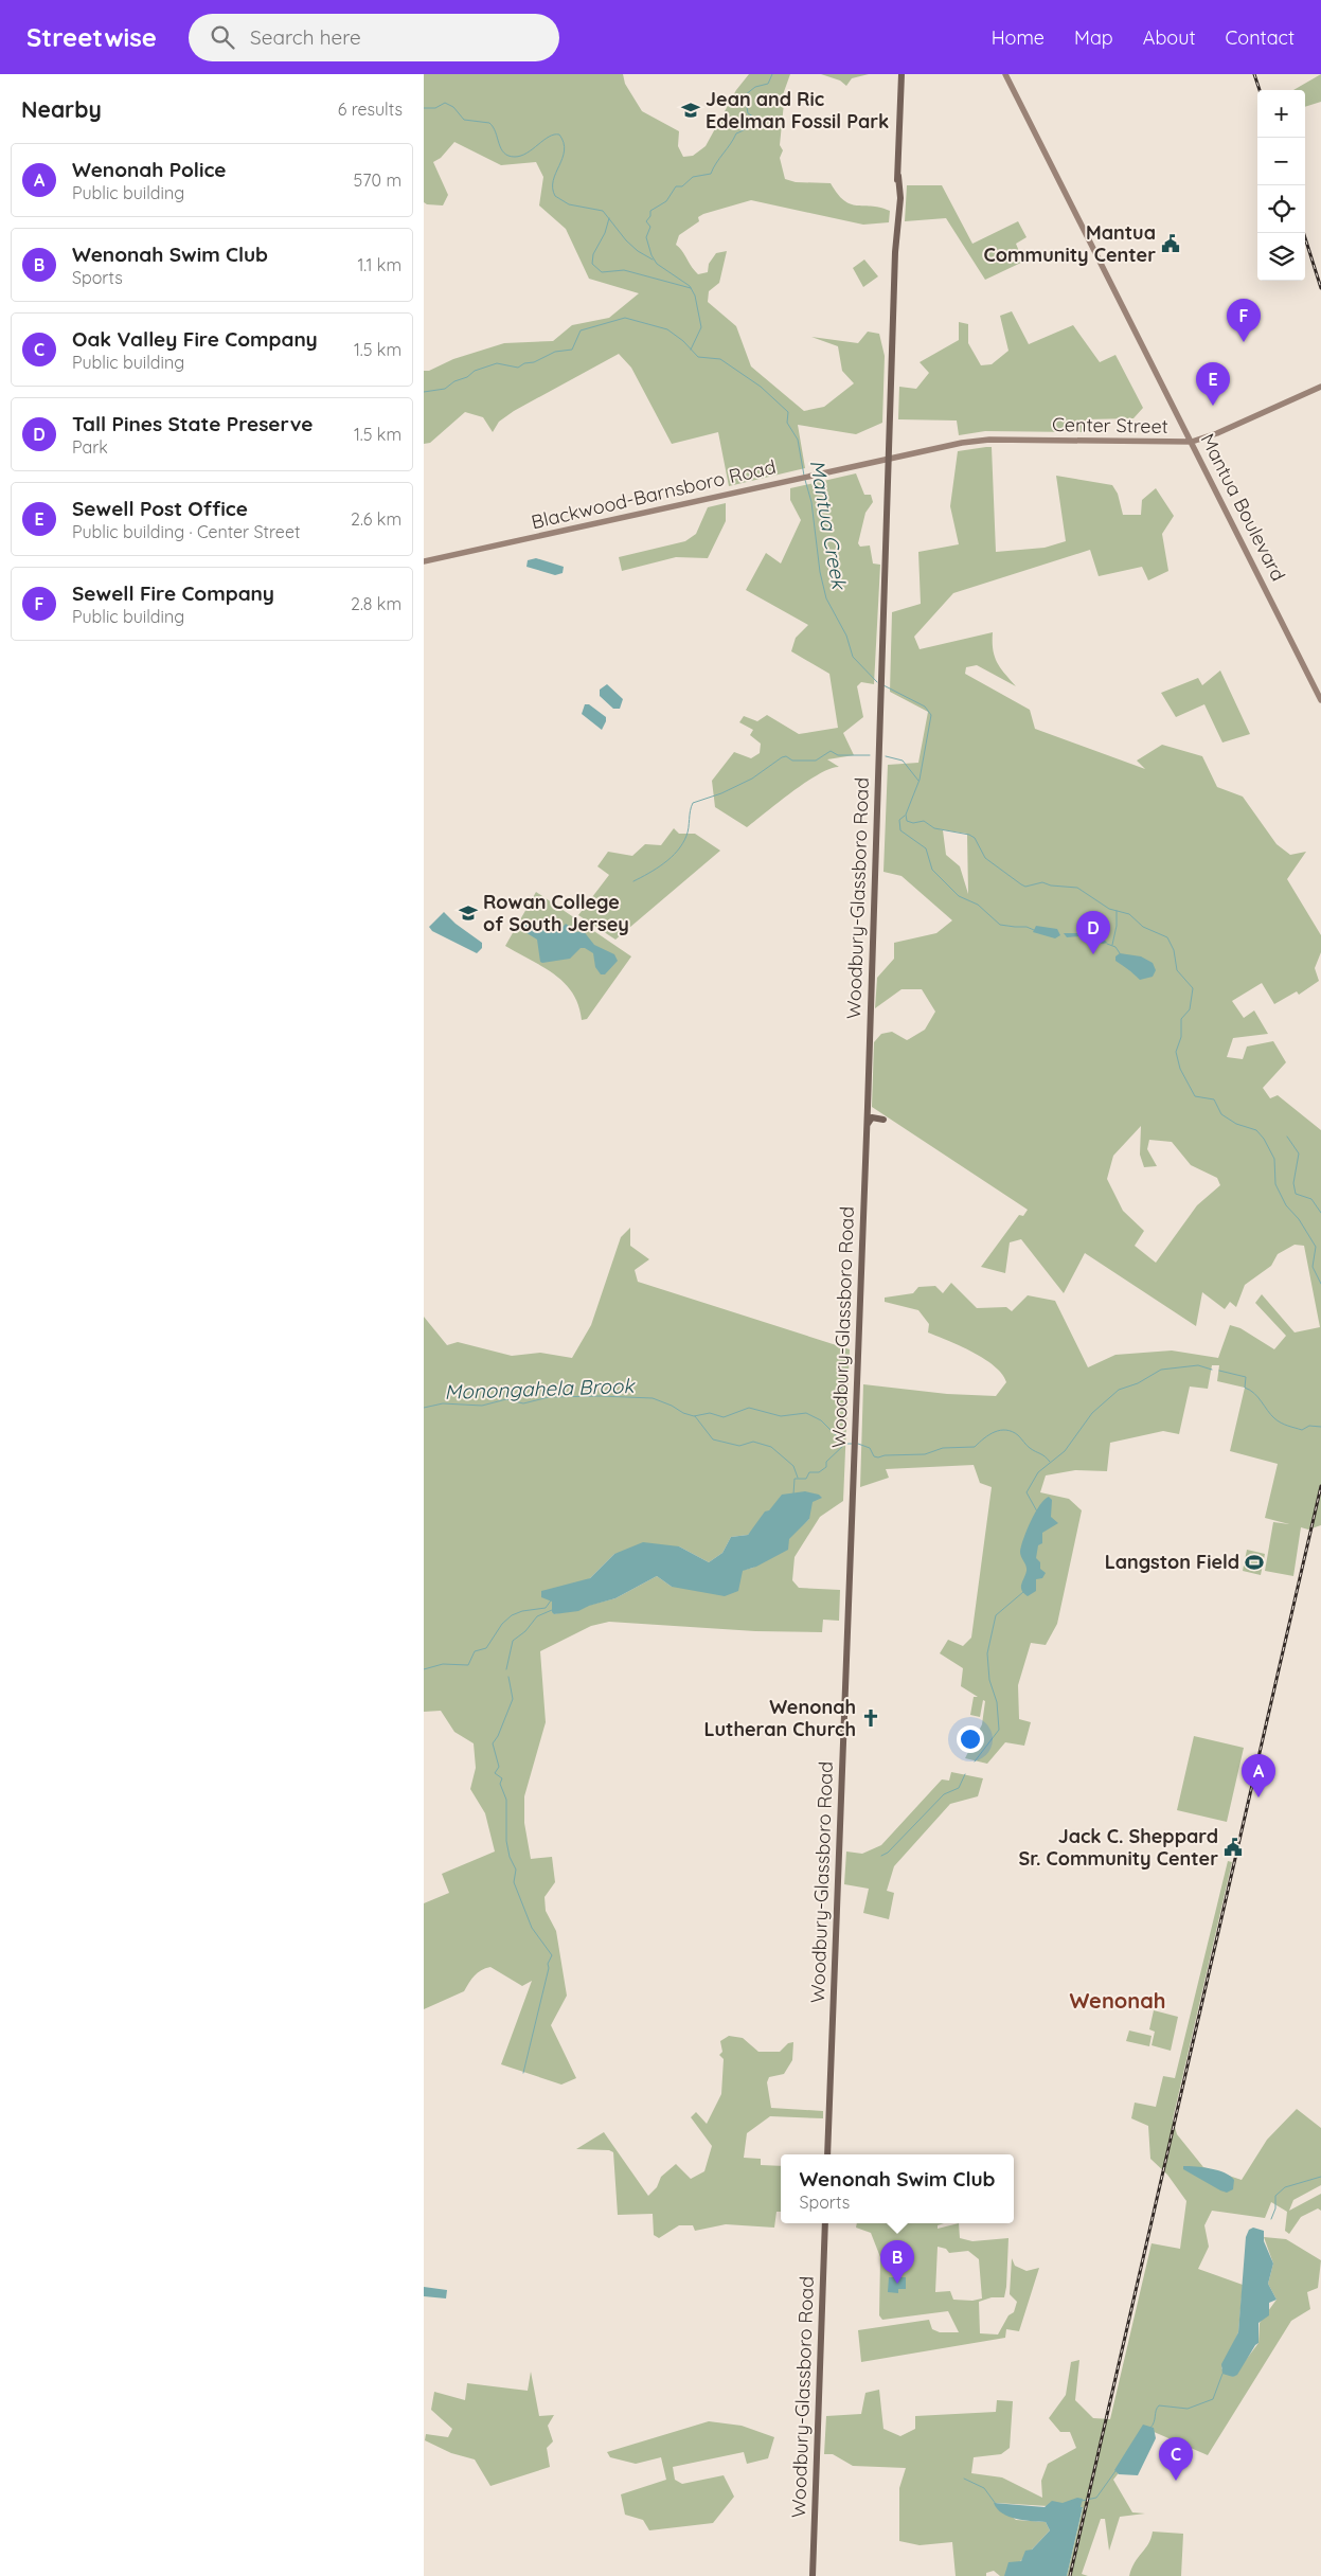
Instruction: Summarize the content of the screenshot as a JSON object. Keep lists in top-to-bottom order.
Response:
{
  "streets": {
    "main road": [
      "Center Street",
      "Blackwood-Barnsboro Road",
      "Mantua Boulevard",
      "Woodbury-Glassboro Road"
    ]
  },
  "crossings": [
    ["Center Street", "Blackwood-Barnsboro Road"],
    ["Center Street", "Mantua Boulevard"],
    ["Center Street", "Woodbury-Glassboro Road"],
    ["Blackwood-Barnsboro Road", "Woodbury-Glassboro Road"]
  ],
  "districts": ["Wenonah"],
  "water": ["Mantua Creek", "Monongahela Brook"],
  "places": {
    "school or university": ["Jean and Ric Edelman Fossil Park", "Rowan College of South Jersey"],
    "public building": ["Mantua Community Center", "Jack C. Sheppard Sr. Community Center"],
    "sports": ["Langston Field"],
    "church": ["Wenonah Lutheran Church"]
  },
  "page": {
    "header": "Streetwise",
    "search": "Search here",
    "nav": [
      "Home",
      "Map",
      "About",
      "Contact"
    ],
    "heading": ["Nearby", "6 results"],
    "map_buttons": ["+", "−"],
    "list": [
      {
        "mark": "A",
        "name": "Wenonah Police",
        "note": "Public building",
        "value": "570 m"
      },
      {
        "mark": "B",
        "name": "Wenonah Swim Club",
        "note": "Sports",
        "value": "1.1 km"
      },
      {
        "mark": "C",
        "name": "Oak Valley Fire Company",
        "note": "Public building",
        "value": "1.5 km"
      },
      {
        "mark": "D",
        "name": "Tall Pines State Preserve",
        "note": "Park",
        "value": "1.5 km"
      },
      {
        "mark": "E",
        "name": "Sewell Post Office",
        "note": "Public building · Center Street",
        "value": "2.6 km"
      },
      {
        "mark": "F",
        "name": "Sewell Fire Company",
        "note": "Public building",
        "value": "2.8 km"
      }
    ],
    "pins": [
      "F",
      "E",
      "D",
      "A",
      "B",
      "C"
    ],
    "popup": ["Wenonah Swim Club", "Sports"]
  }
}
